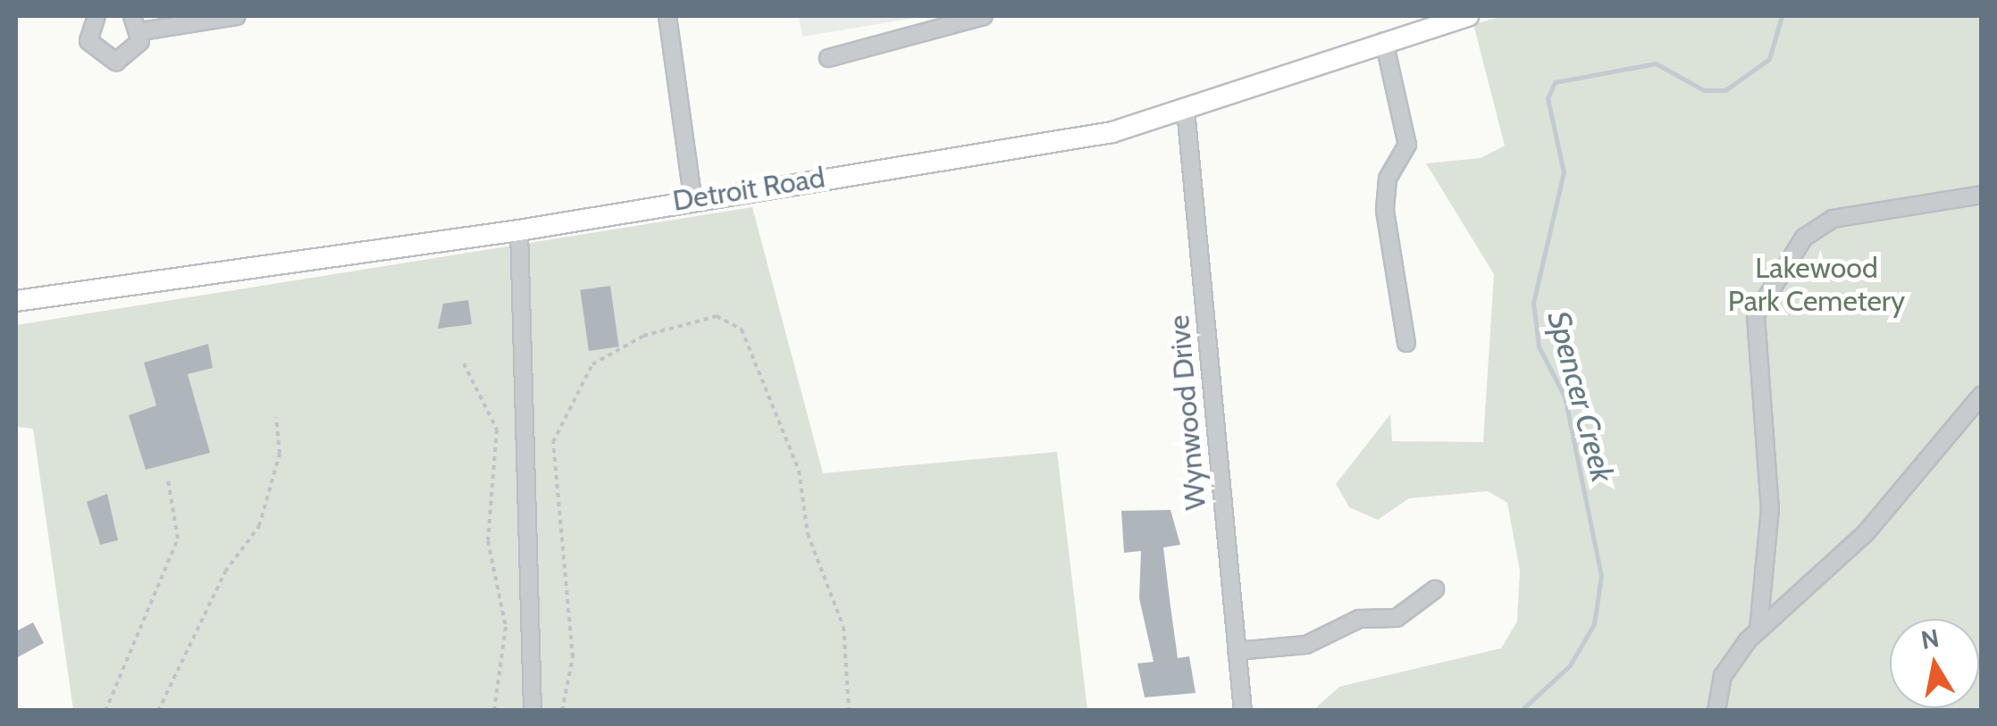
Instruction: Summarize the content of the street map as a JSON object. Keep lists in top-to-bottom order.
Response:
{
  "streets": {
    "main road": ["Detroit Road"],
    "street": ["Wynwood Drive"]
  },
  "crossings": [
    ["Detroit Road", "Wynwood Drive"]
  ],
  "water": ["Spencer Creek"],
  "parks": ["Lakewood Park Cemetery"],
  "north": "top"
}
